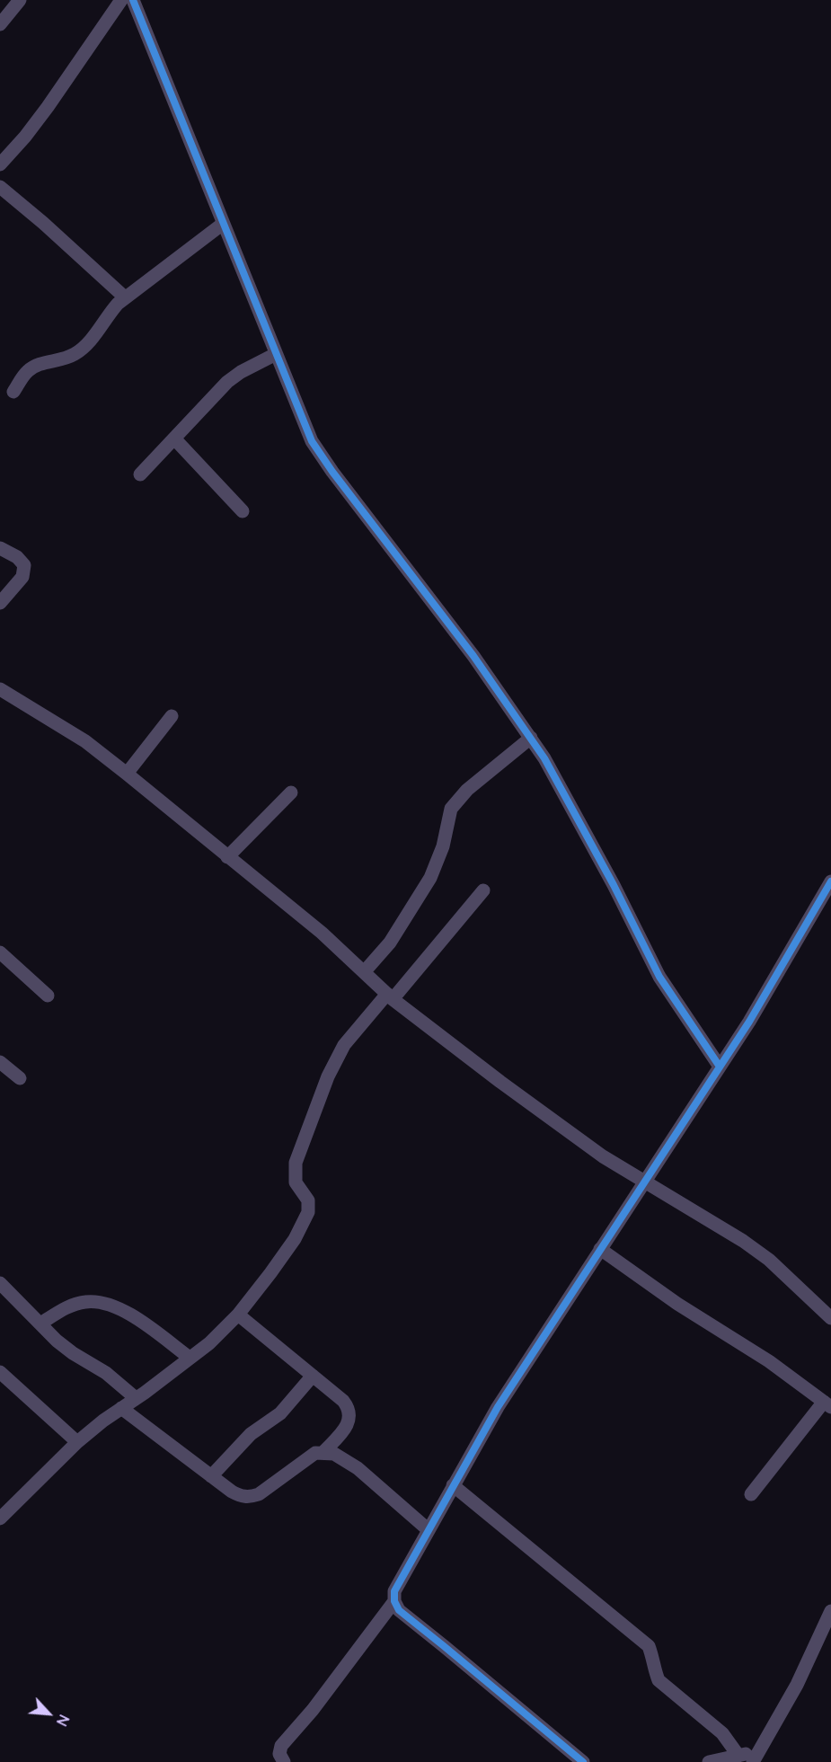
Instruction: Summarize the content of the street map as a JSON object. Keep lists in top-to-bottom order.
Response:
{
  "north": "bottom right"
}
